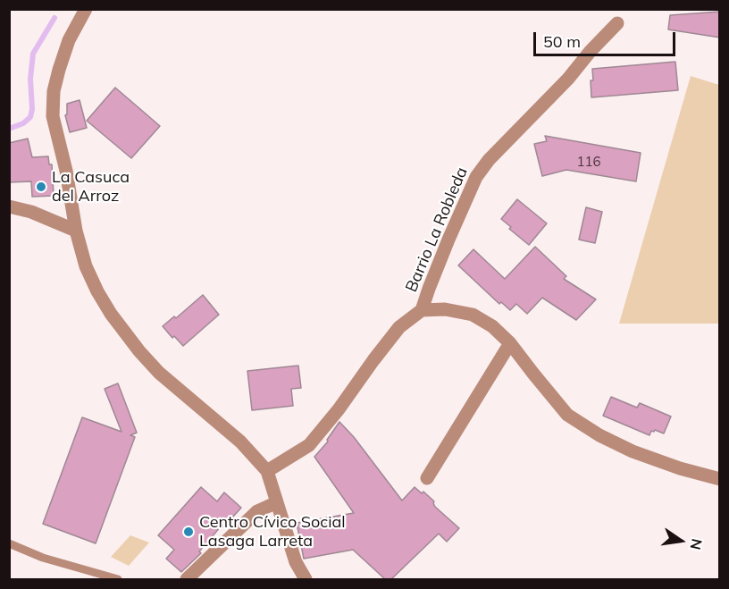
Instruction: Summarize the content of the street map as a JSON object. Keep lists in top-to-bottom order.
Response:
{
  "streets": {
    "street": ["Barrio La Robleda"]
  },
  "places": ["La Casuca del Arroz", "Centro Cívico Social Lasaga Larreta"],
  "house_numbers": ["116"],
  "scale_bar": "50 m",
  "north": "right"
}
